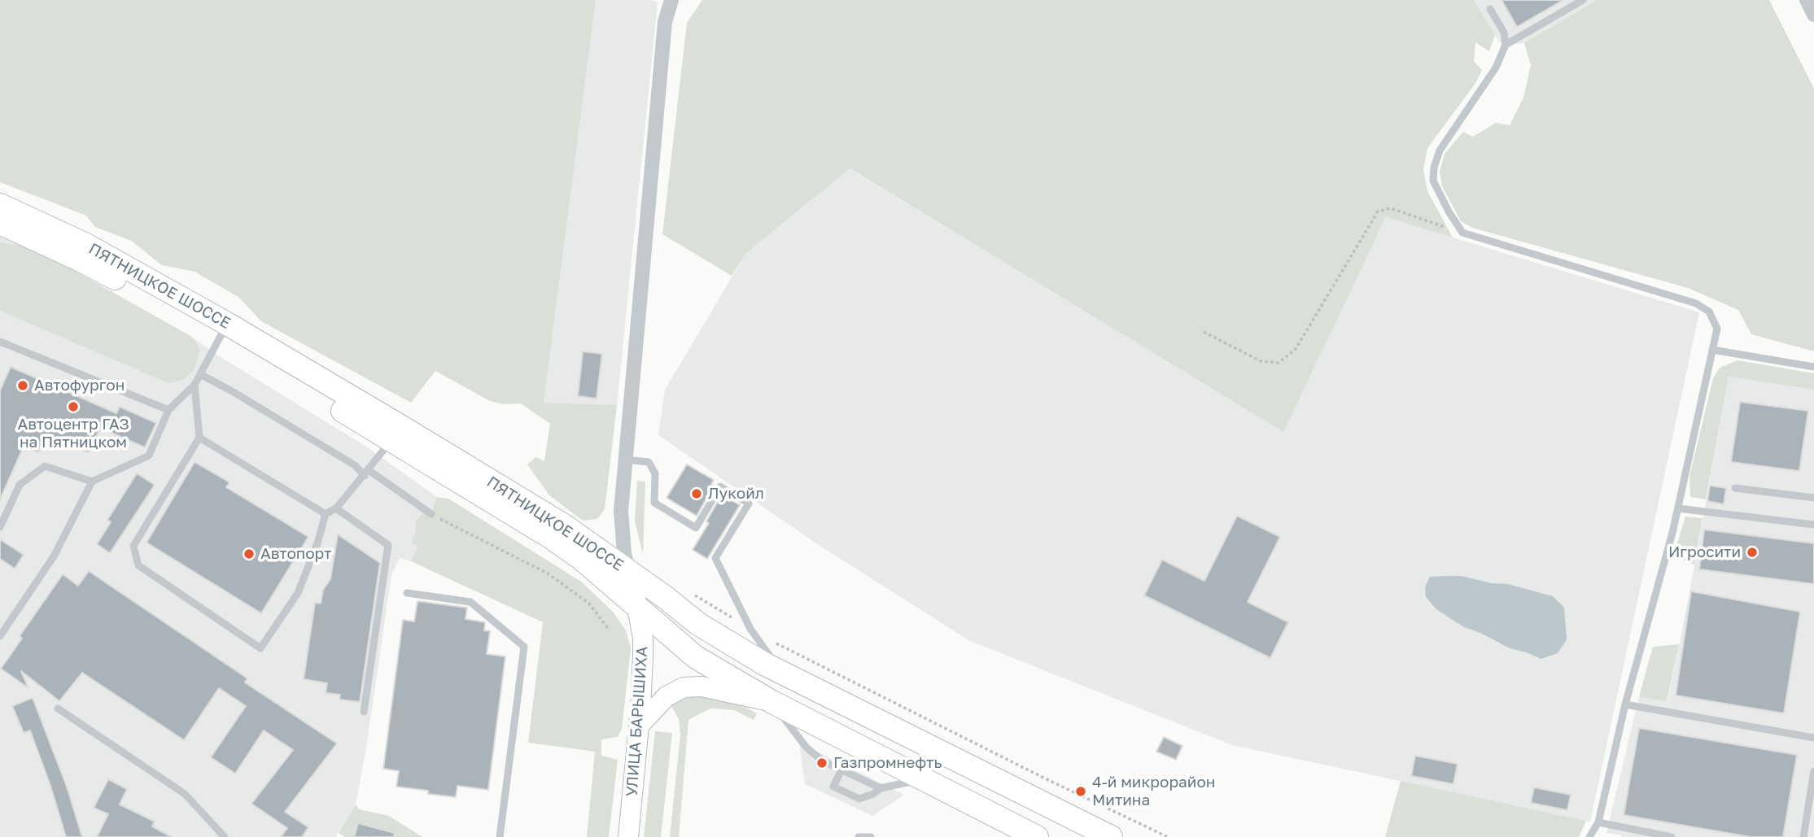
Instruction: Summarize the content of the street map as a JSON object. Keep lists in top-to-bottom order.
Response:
{
  "streets": {
    "main road": ["ПЯТНИЦКОЕ ШОССЕ", "УЛИЦА БАРЫШИХА"]
  },
  "crossings": [
    ["ПЯТНИЦКОЕ ШОССЕ", "УЛИЦА БАРЫШИХА"]
  ],
  "places": [
    "Автофургон",
    "Автоцентр ГАЗ на Пятницком",
    "Лукойл",
    "Игросити",
    "Автопорт",
    "Газпромнефть",
    "4-й микрорайон Митина"
  ]
}
